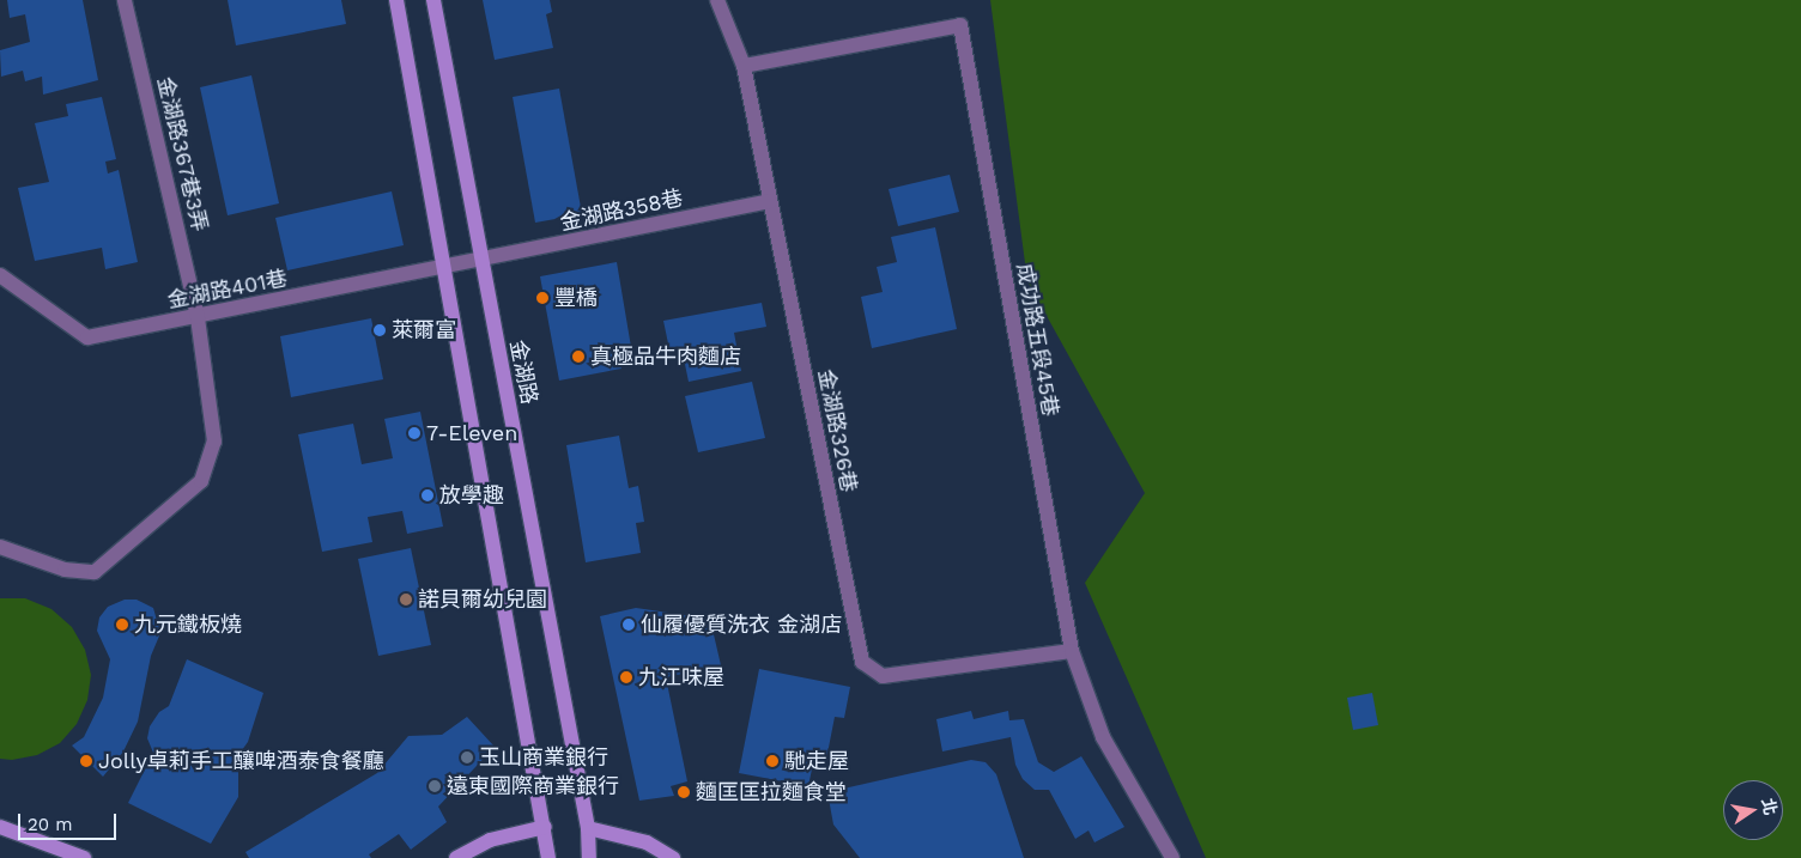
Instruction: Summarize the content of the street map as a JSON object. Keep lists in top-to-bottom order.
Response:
{
  "streets": {
    "main road": ["金湖路"],
    "street": [
      "金湖路367巷3弄",
      "金湖路358巷",
      "金湖路401巷",
      "成功路五段45巷",
      "金湖路326巷"
    ]
  },
  "crossings": [
    ["金湖路367巷3弄", "金湖路401巷"],
    ["金湖路358巷", "金湖路401巷"],
    ["金湖路358巷", "金湖路"],
    ["金湖路358巷", "金湖路326巷"],
    ["金湖路401巷", "金湖路"],
    ["成功路五段45巷", "金湖路326巷"]
  ],
  "places": [
    "豐橋",
    "萊爾富",
    "真極品牛肉麵店",
    "7-Eleven",
    "放學趣",
    "諾貝爾幼兒園",
    "九元鐵板燒",
    "仙履優質洗衣 金湖店",
    "九江味屋",
    "玉山商業銀行",
    "Jolly卓莉手工釀啤酒泰食餐廳",
    "馳走屋",
    "遠東國際商業銀行",
    "麵匡匡拉麵食堂"
  ],
  "scale_bar": "20 m",
  "north": "right"
}
